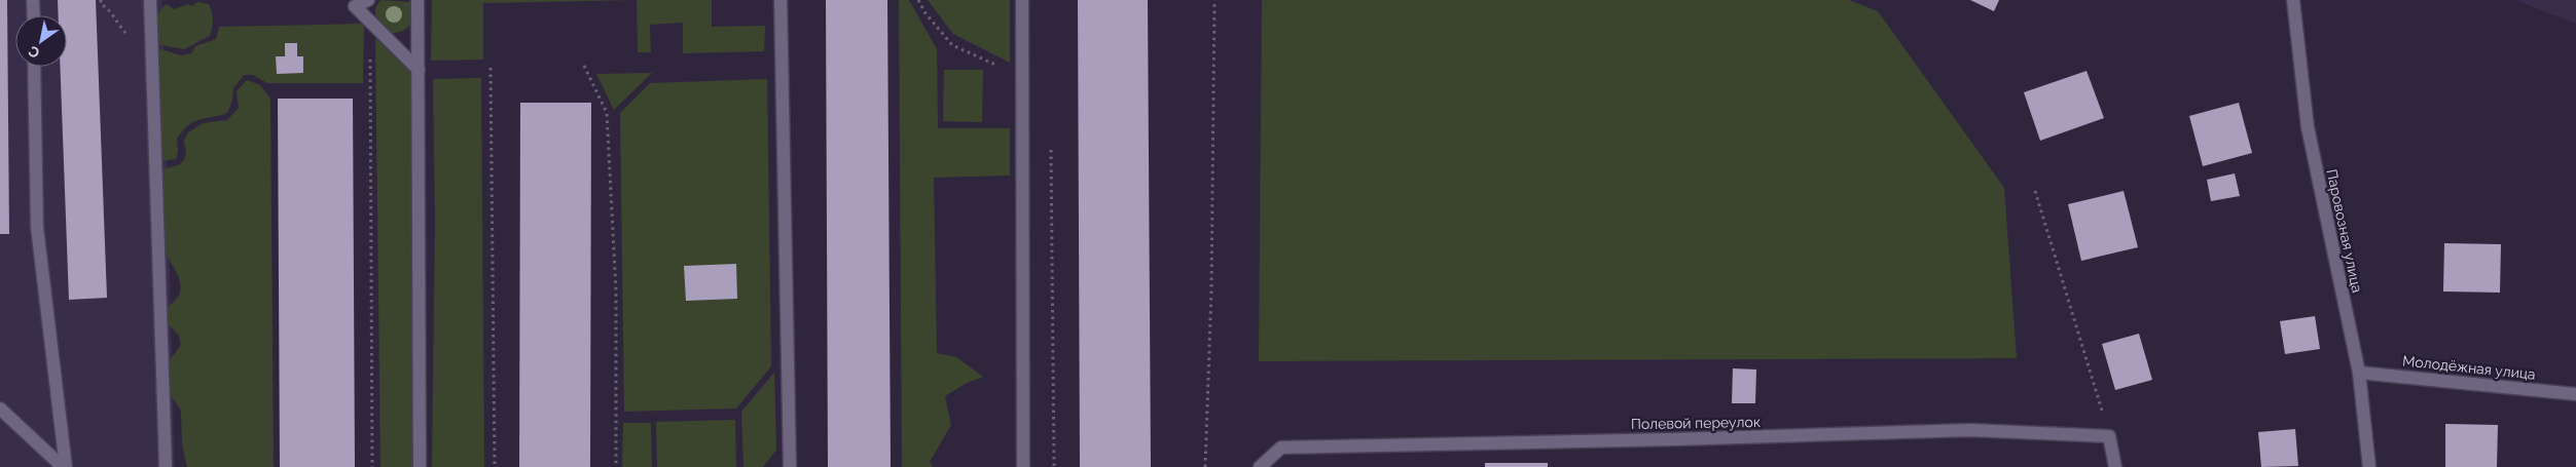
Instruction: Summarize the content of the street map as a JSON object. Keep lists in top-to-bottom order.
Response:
{
  "streets": {
    "street": ["Паровозная улица", "Молодёжная улица", "Полевой переулок"]
  },
  "crossings": [
    ["Паровозная улица", "Молодёжная улица"]
  ],
  "north": "bottom left"
}
